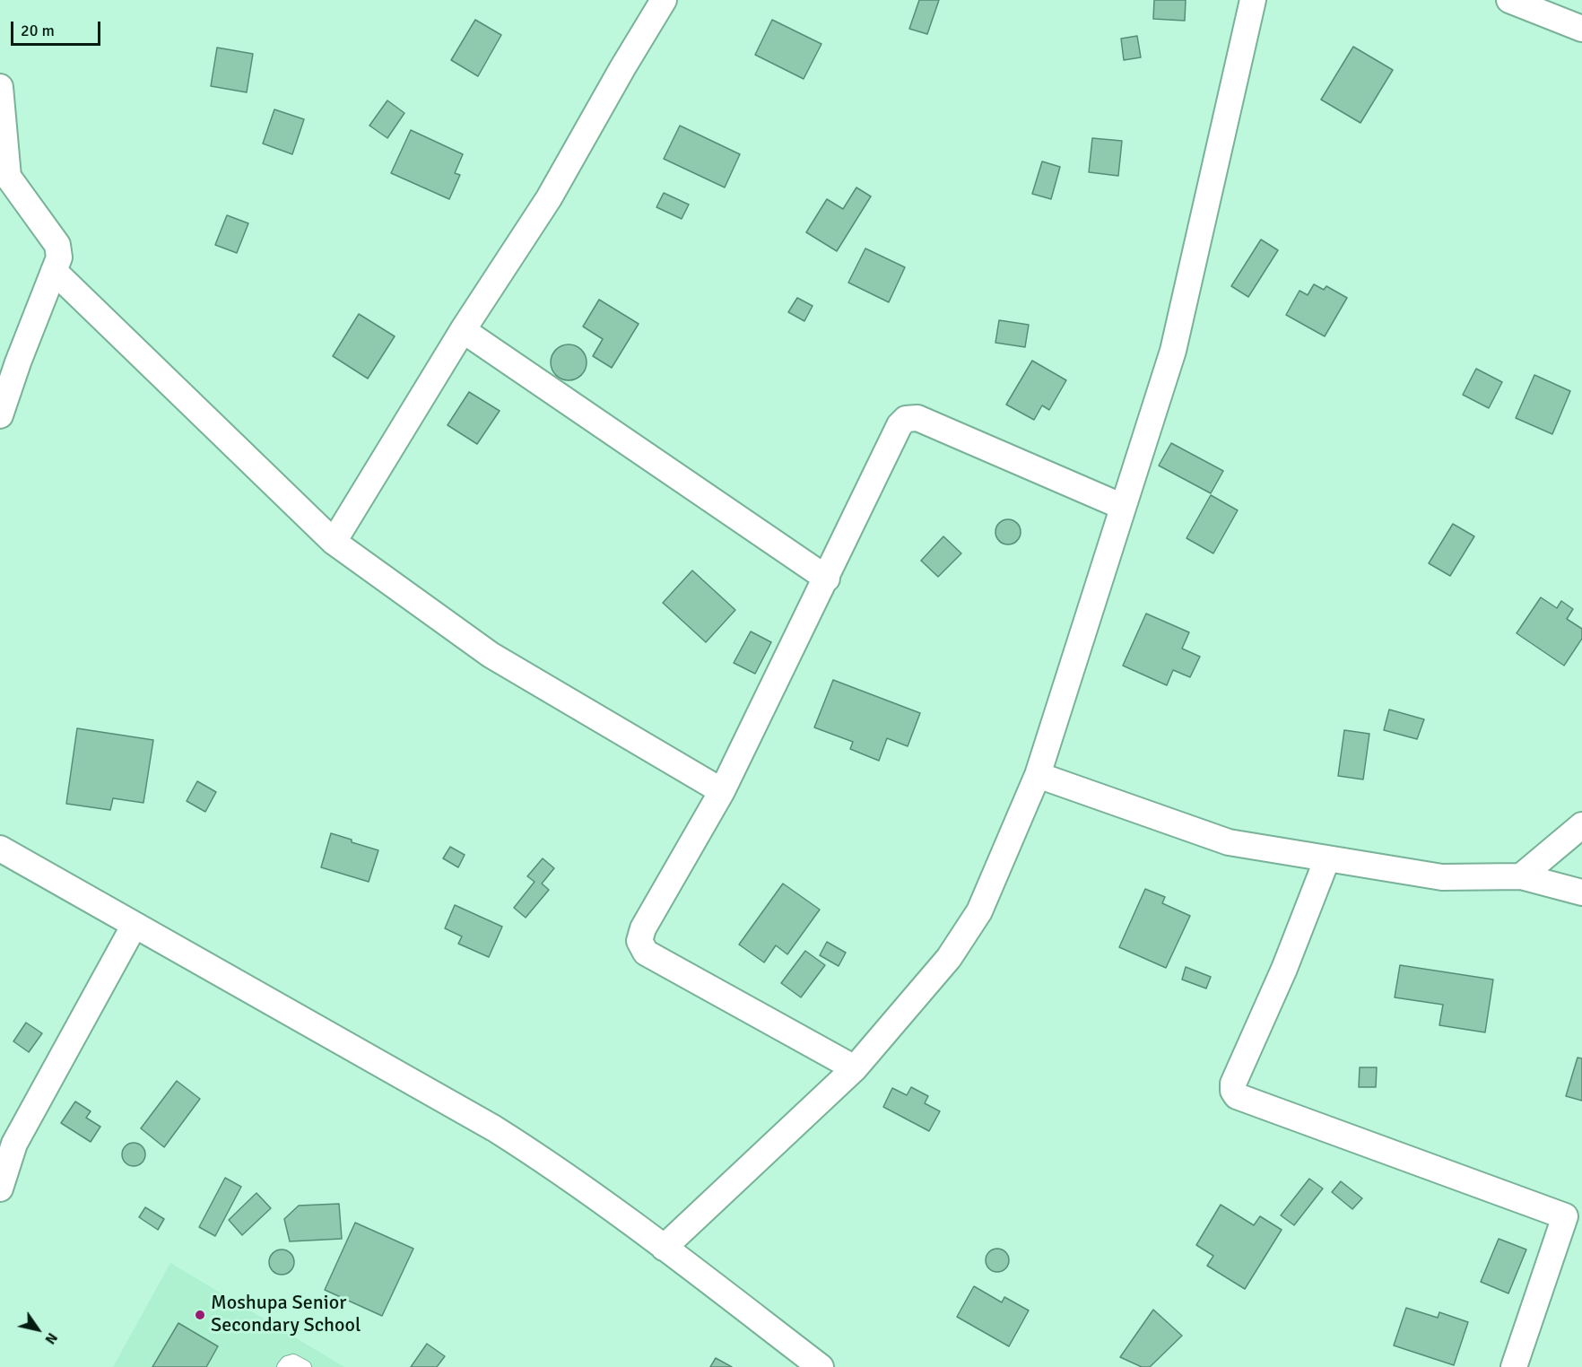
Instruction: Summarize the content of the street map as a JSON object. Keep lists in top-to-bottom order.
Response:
{
  "places": ["Moshupa Senior Secondary School"],
  "scale_bar": "20 m",
  "north": "bottom right"
}
